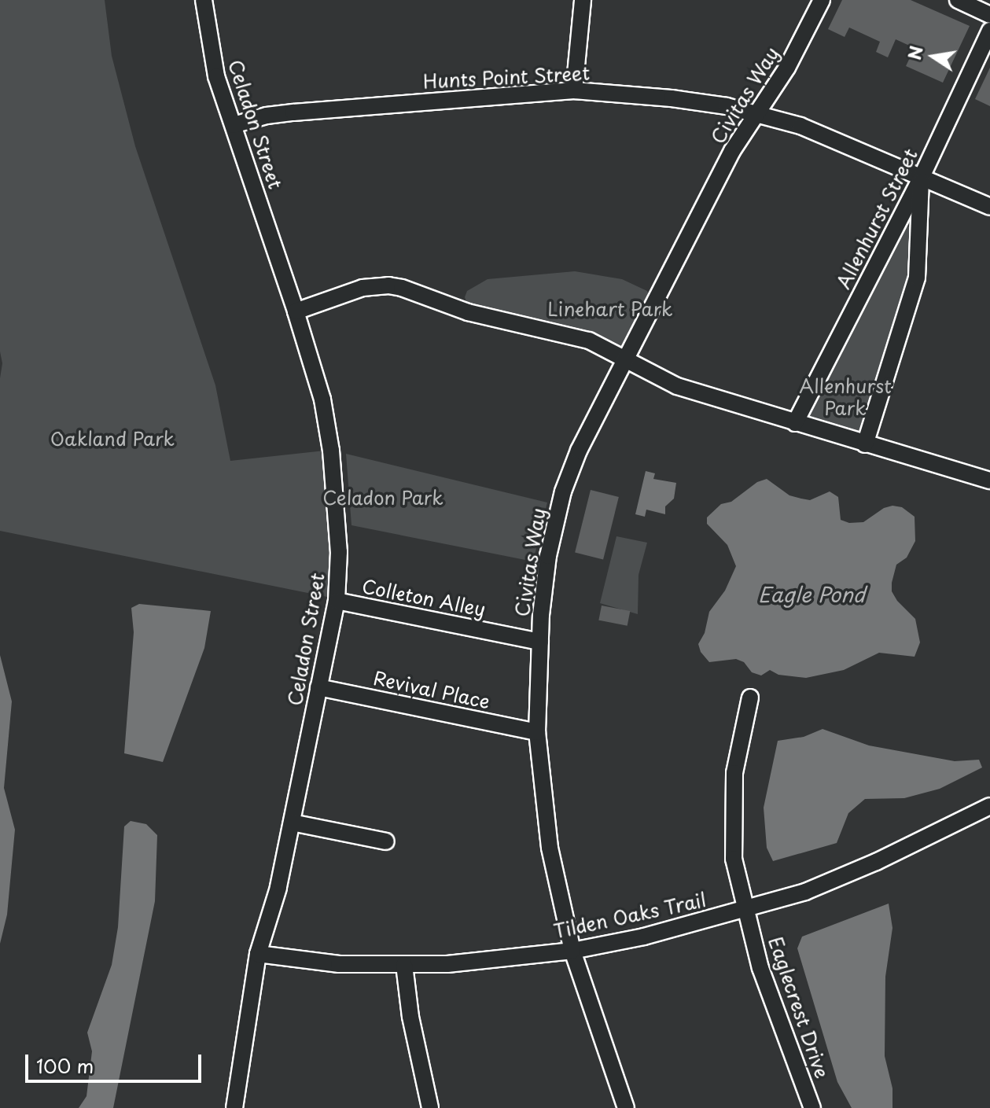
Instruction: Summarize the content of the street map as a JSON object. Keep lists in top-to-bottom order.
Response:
{
  "streets": {
    "street": [
      "Hunts Point Street",
      "Civitas Way",
      "Celadon Street",
      "Allenhurst Street",
      "Colleton Alley",
      "Revival Place",
      "Tilden Oaks Trail",
      "Eaglecrest Drive"
    ]
  },
  "crossings": [
    ["Hunts Point Street", "Civitas Way"],
    ["Hunts Point Street", "Celadon Street"],
    ["Hunts Point Street", "Allenhurst Street"],
    ["Civitas Way", "Colleton Alley"],
    ["Civitas Way", "Revival Place"],
    ["Civitas Way", "Tilden Oaks Trail"],
    ["Celadon Street", "Colleton Alley"],
    ["Celadon Street", "Revival Place"],
    ["Celadon Street", "Tilden Oaks Trail"],
    ["Tilden Oaks Trail", "Eaglecrest Drive"]
  ],
  "water": ["Eagle Pond"],
  "parks": [
    "Linehart Park",
    "Allenhurst Park",
    "Oakland Park",
    "Celadon Park"
  ],
  "scale_bar": "100 m",
  "north": "left"
}
